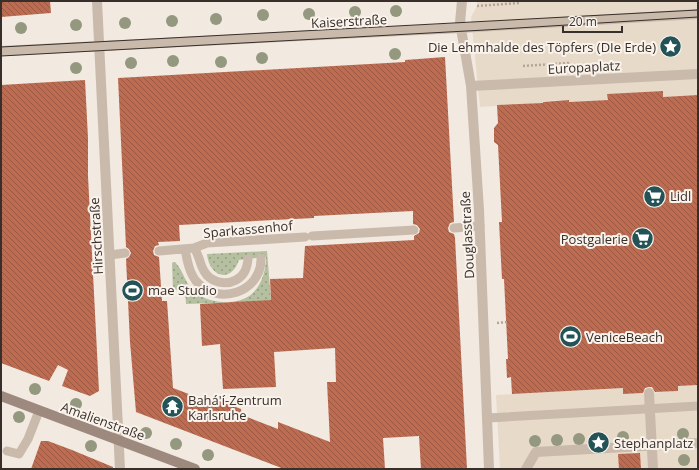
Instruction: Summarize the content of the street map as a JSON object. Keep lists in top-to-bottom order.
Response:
{
  "streets": {
    "main road": ["Amalienstraße"],
    "street": [
      "Kaiserstraße",
      "Europaplatz",
      "Douglasstraße",
      "Hirschstraße"
    ],
    "lane": ["Sparkassenhof"]
  },
  "crossings": [
    ["Kaiserstraße", "Douglasstraße"],
    ["Kaiserstraße", "Hirschstraße"],
    ["Europaplatz", "Douglasstraße"],
    ["Hirschstraße", "Amalienstraße"]
  ],
  "places": {
    "place": ["Die Lehmhalde des Töpfers (DIe Erde)", "Stephanplatz"],
    "supermarket": ["Lidl", "Postgalerie"],
    "sports": ["mae Studio", "VeniceBeach"],
    "temple": ["Bahá'í-Zentrum Karlsruhe"]
  },
  "scale_bar": "20 m"
}
